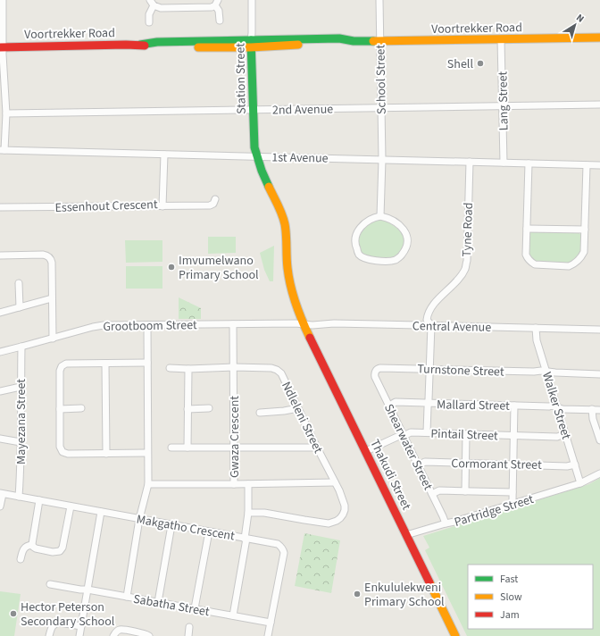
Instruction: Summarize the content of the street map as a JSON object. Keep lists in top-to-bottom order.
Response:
{
  "streets": {
    "street": [
      "Voortrekker Road",
      "Station Street",
      "School Street",
      "Lang Street",
      "2nd Avenue",
      "1st Avenue",
      "Essenhout Crescent",
      "Tyne Road",
      "Grootboom Street",
      "Central Avenue",
      "Turnstone Street",
      "Mallard Street",
      "Walker Street",
      "Ndleleni Street",
      "Mayezana Street",
      "Pintail Street",
      "Gwaza Crescent",
      "Shearwater Street",
      "Cormorant Street",
      "Thakudi Street",
      "Partridge Street",
      "Makgatho Crescent",
      "Sabatha Street"
    ]
  },
  "crossings": [
    ["Voortrekker Road", "Station Street"],
    ["Voortrekker Road", "School Street"],
    ["Voortrekker Road", "Lang Street"],
    ["Station Street", "2nd Avenue"],
    ["Station Street", "1st Avenue"],
    ["Station Street", "Grootboom Street"],
    ["Station Street", "Central Avenue"],
    ["Station Street", "Thakudi Street"],
    ["School Street", "2nd Avenue"],
    ["School Street", "1st Avenue"],
    ["Lang Street", "2nd Avenue"],
    ["Lang Street", "1st Avenue"],
    ["1st Avenue", "Essenhout Crescent"],
    ["1st Avenue", "Tyne Road"],
    ["Tyne Road", "Central Avenue"],
    ["Grootboom Street", "Central Avenue"],
    ["Grootboom Street", "Mayezana Street"],
    ["Grootboom Street", "Gwaza Crescent"],
    ["Grootboom Street", "Thakudi Street"],
    ["Central Avenue", "Walker Street"],
    ["Central Avenue", "Thakudi Street"],
    ["Turnstone Street", "Walker Street"],
    ["Turnstone Street", "Shearwater Street"],
    ["Mallard Street", "Walker Street"],
    ["Mallard Street", "Shearwater Street"],
    ["Walker Street", "Pintail Street"],
    ["Walker Street", "Cormorant Street"],
    ["Walker Street", "Partridge Street"],
    ["Ndleleni Street", "Gwaza Crescent"],
    ["Mayezana Street", "Makgatho Crescent"],
    ["Pintail Street", "Shearwater Street"],
    ["Pintail Street", "Thakudi Street"],
    ["Shearwater Street", "Cormorant Street"],
    ["Shearwater Street", "Partridge Street"],
    ["Thakudi Street", "Partridge Street"],
    ["Makgatho Crescent", "Sabatha Street"]
  ],
  "places": [
    "Shell",
    "Imvumelwano Primary School",
    "Enkululekweni Primary School",
    "Hector Peterson Secondary School"
  ],
  "legend": ["Fast", "Slow", "Jam"],
  "north": "top right"
}
